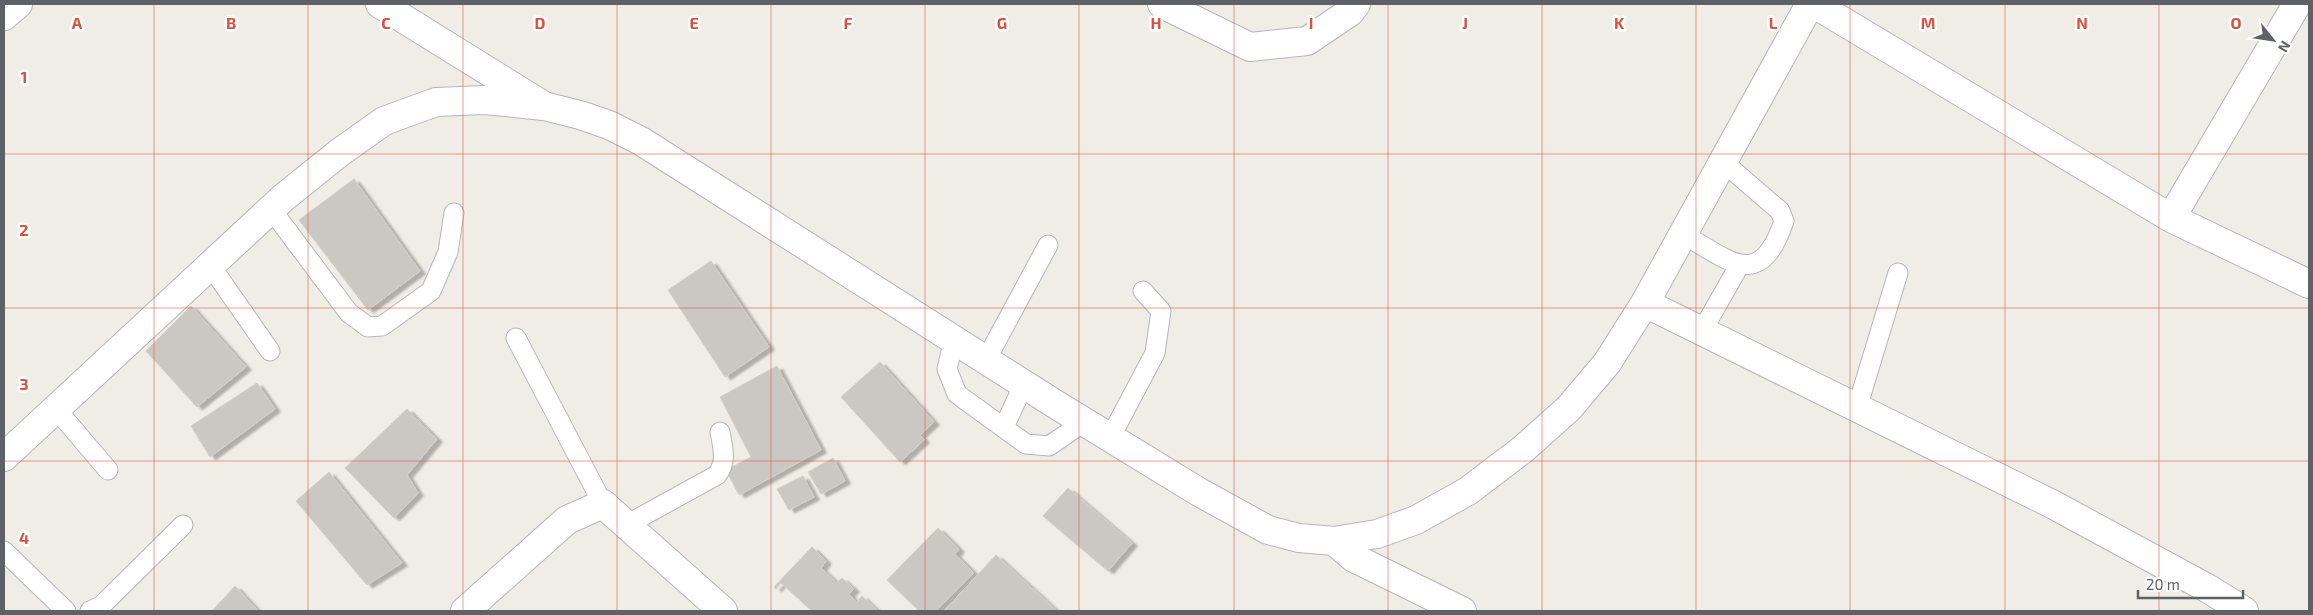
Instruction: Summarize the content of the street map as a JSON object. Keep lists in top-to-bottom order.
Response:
{
  "scale_bar": "20 m",
  "north": "bottom right",
  "grid": {
    "columns": [
      "A",
      "B",
      "C",
      "D",
      "E",
      "F",
      "G",
      "H",
      "I",
      "J",
      "K",
      "L",
      "M",
      "N",
      "O"
    ],
    "rows": [
      "1",
      "2",
      "3",
      "4"
    ]
  }
}
